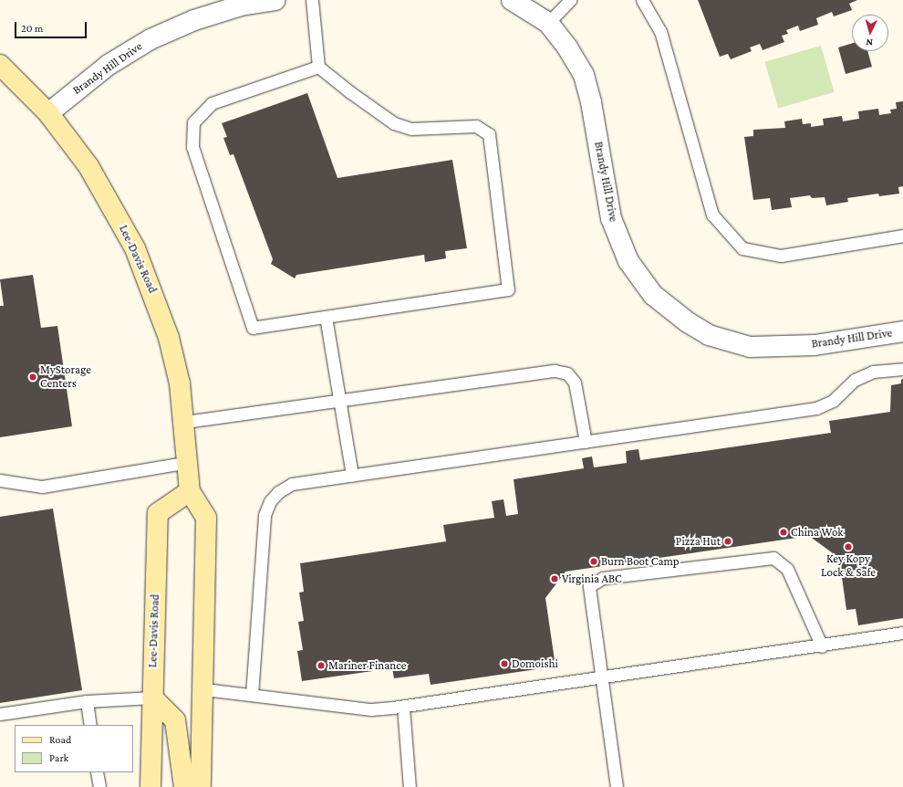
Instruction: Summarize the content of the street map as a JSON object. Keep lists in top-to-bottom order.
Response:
{
  "streets": {
    "main road": ["Lee-Davis Road"],
    "street": ["Brandy Hill Drive"]
  },
  "crossings": [
    ["Brandy Hill Drive", "Lee-Davis Road"]
  ],
  "places": [
    "MyStorage Centers",
    "China Wok",
    "Pizza Hut",
    "Key Kopy Lock & Safe",
    "Burn Boot Camp",
    "Virginia ABC",
    "Domoishi",
    "Mariner Finance"
  ],
  "legend": ["Road", "Park"],
  "scale_bar": "20 m",
  "north": "bottom"
}
